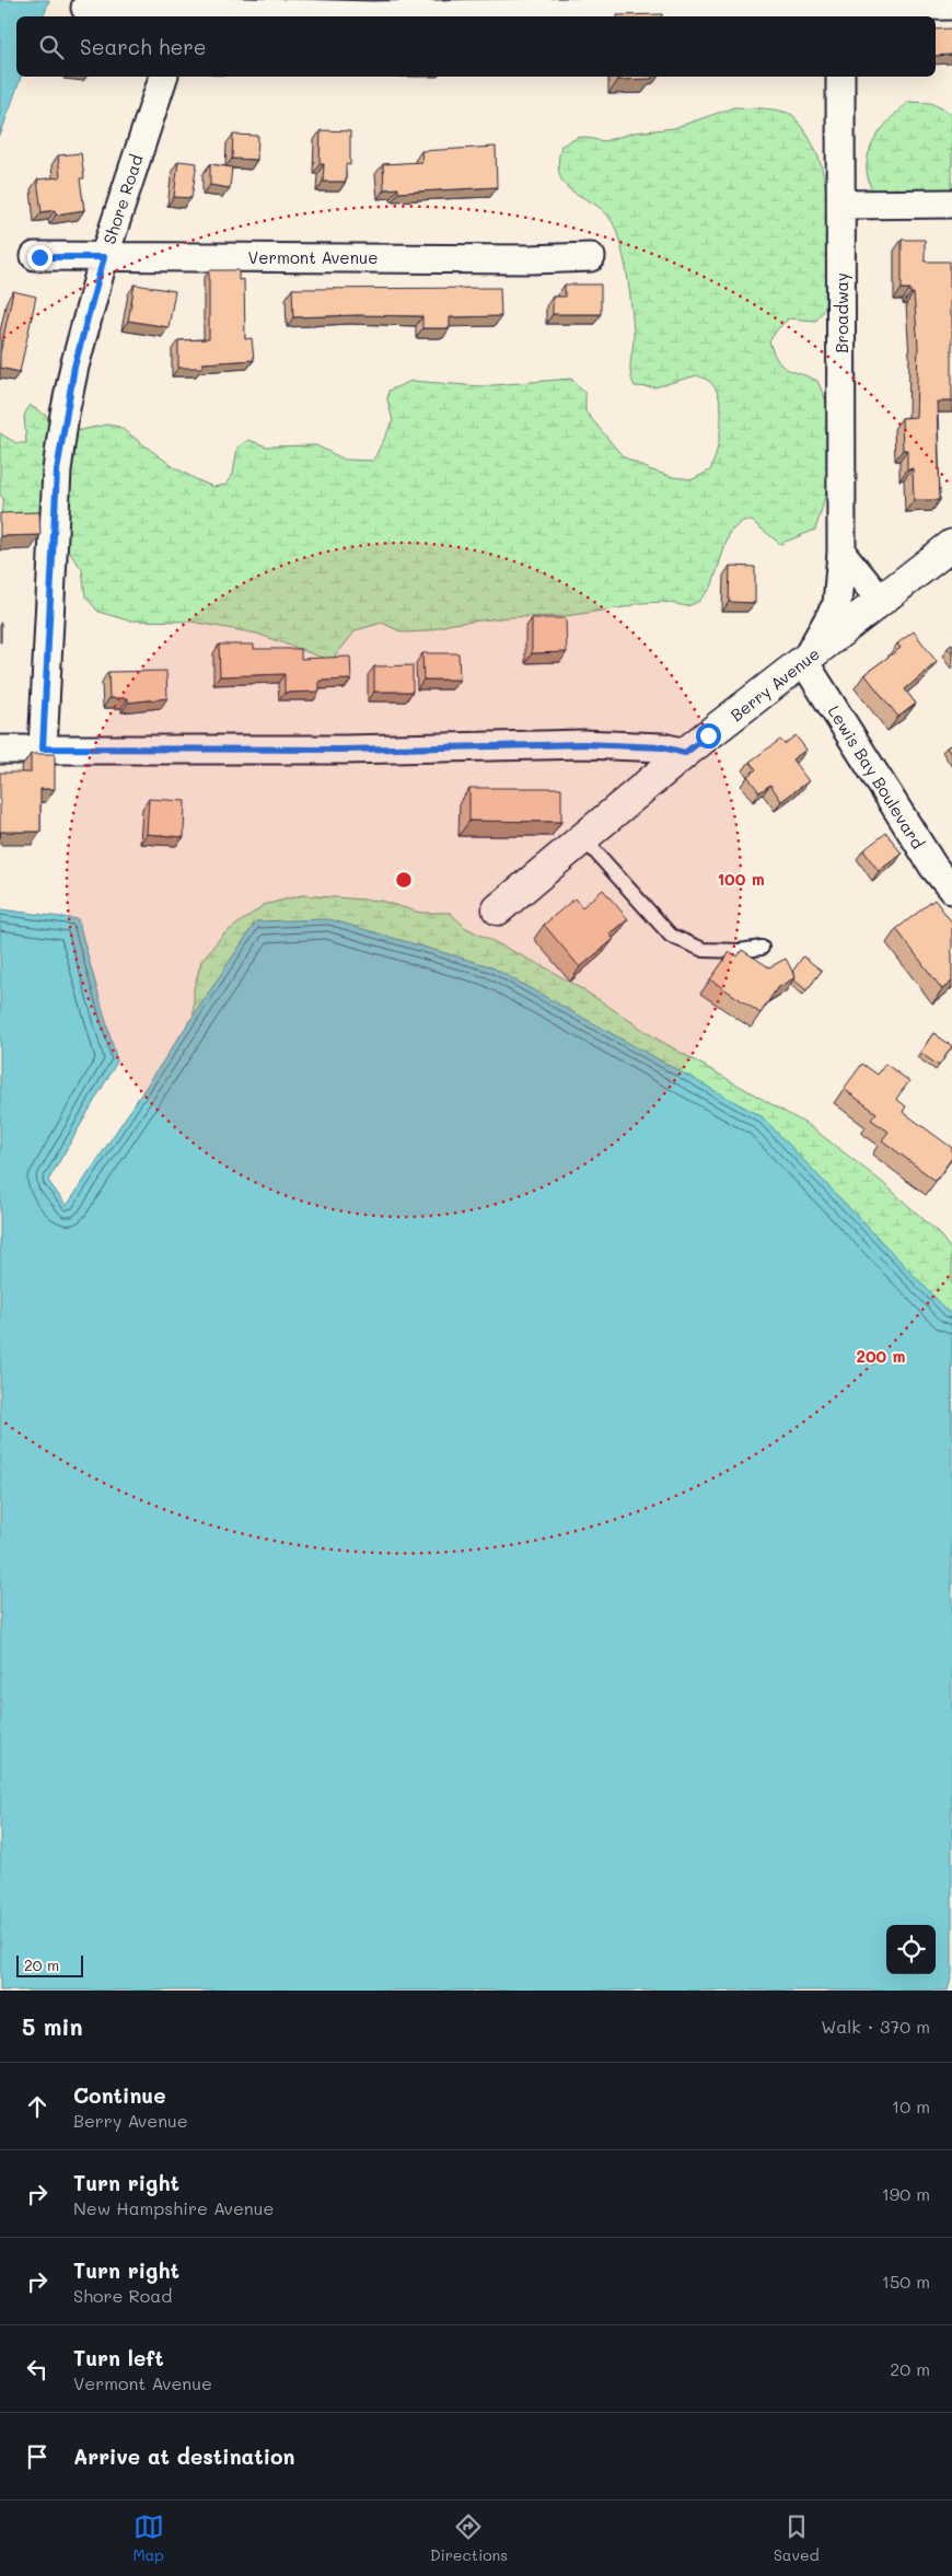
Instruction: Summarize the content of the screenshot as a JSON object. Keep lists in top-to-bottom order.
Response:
{
  "streets": {
    "street": [
      "Shore Road",
      "Vermont Avenue",
      "Broadway",
      "Berry Avenue",
      "Lewis Bay Boulevard"
    ]
  },
  "crossings": [
    ["Shore Road", "Vermont Avenue"],
    ["Broadway", "Berry Avenue"],
    ["Broadway", "Lewis Bay Boulevard"],
    ["Berry Avenue", "Lewis Bay Boulevard"]
  ],
  "scale_bar": "20 m",
  "page": {
    "search": "Search here",
    "scale": "20 m",
    "heading": ["5 min", "Walk · 370 m"],
    "list": [
      ["Continue", "Berry Avenue", "10 m"],
      ["Turn right", "New Hampshire Avenue", "190 m"],
      ["Turn right", "Shore Road", "150 m"],
      ["Turn left", "Vermont Avenue", "20 m"],
      "Arrive at destination"
    ],
    "nav": ["Map", "Directions", "Saved"]
  },
  "rings": ["100 m", "200 m"]
}
